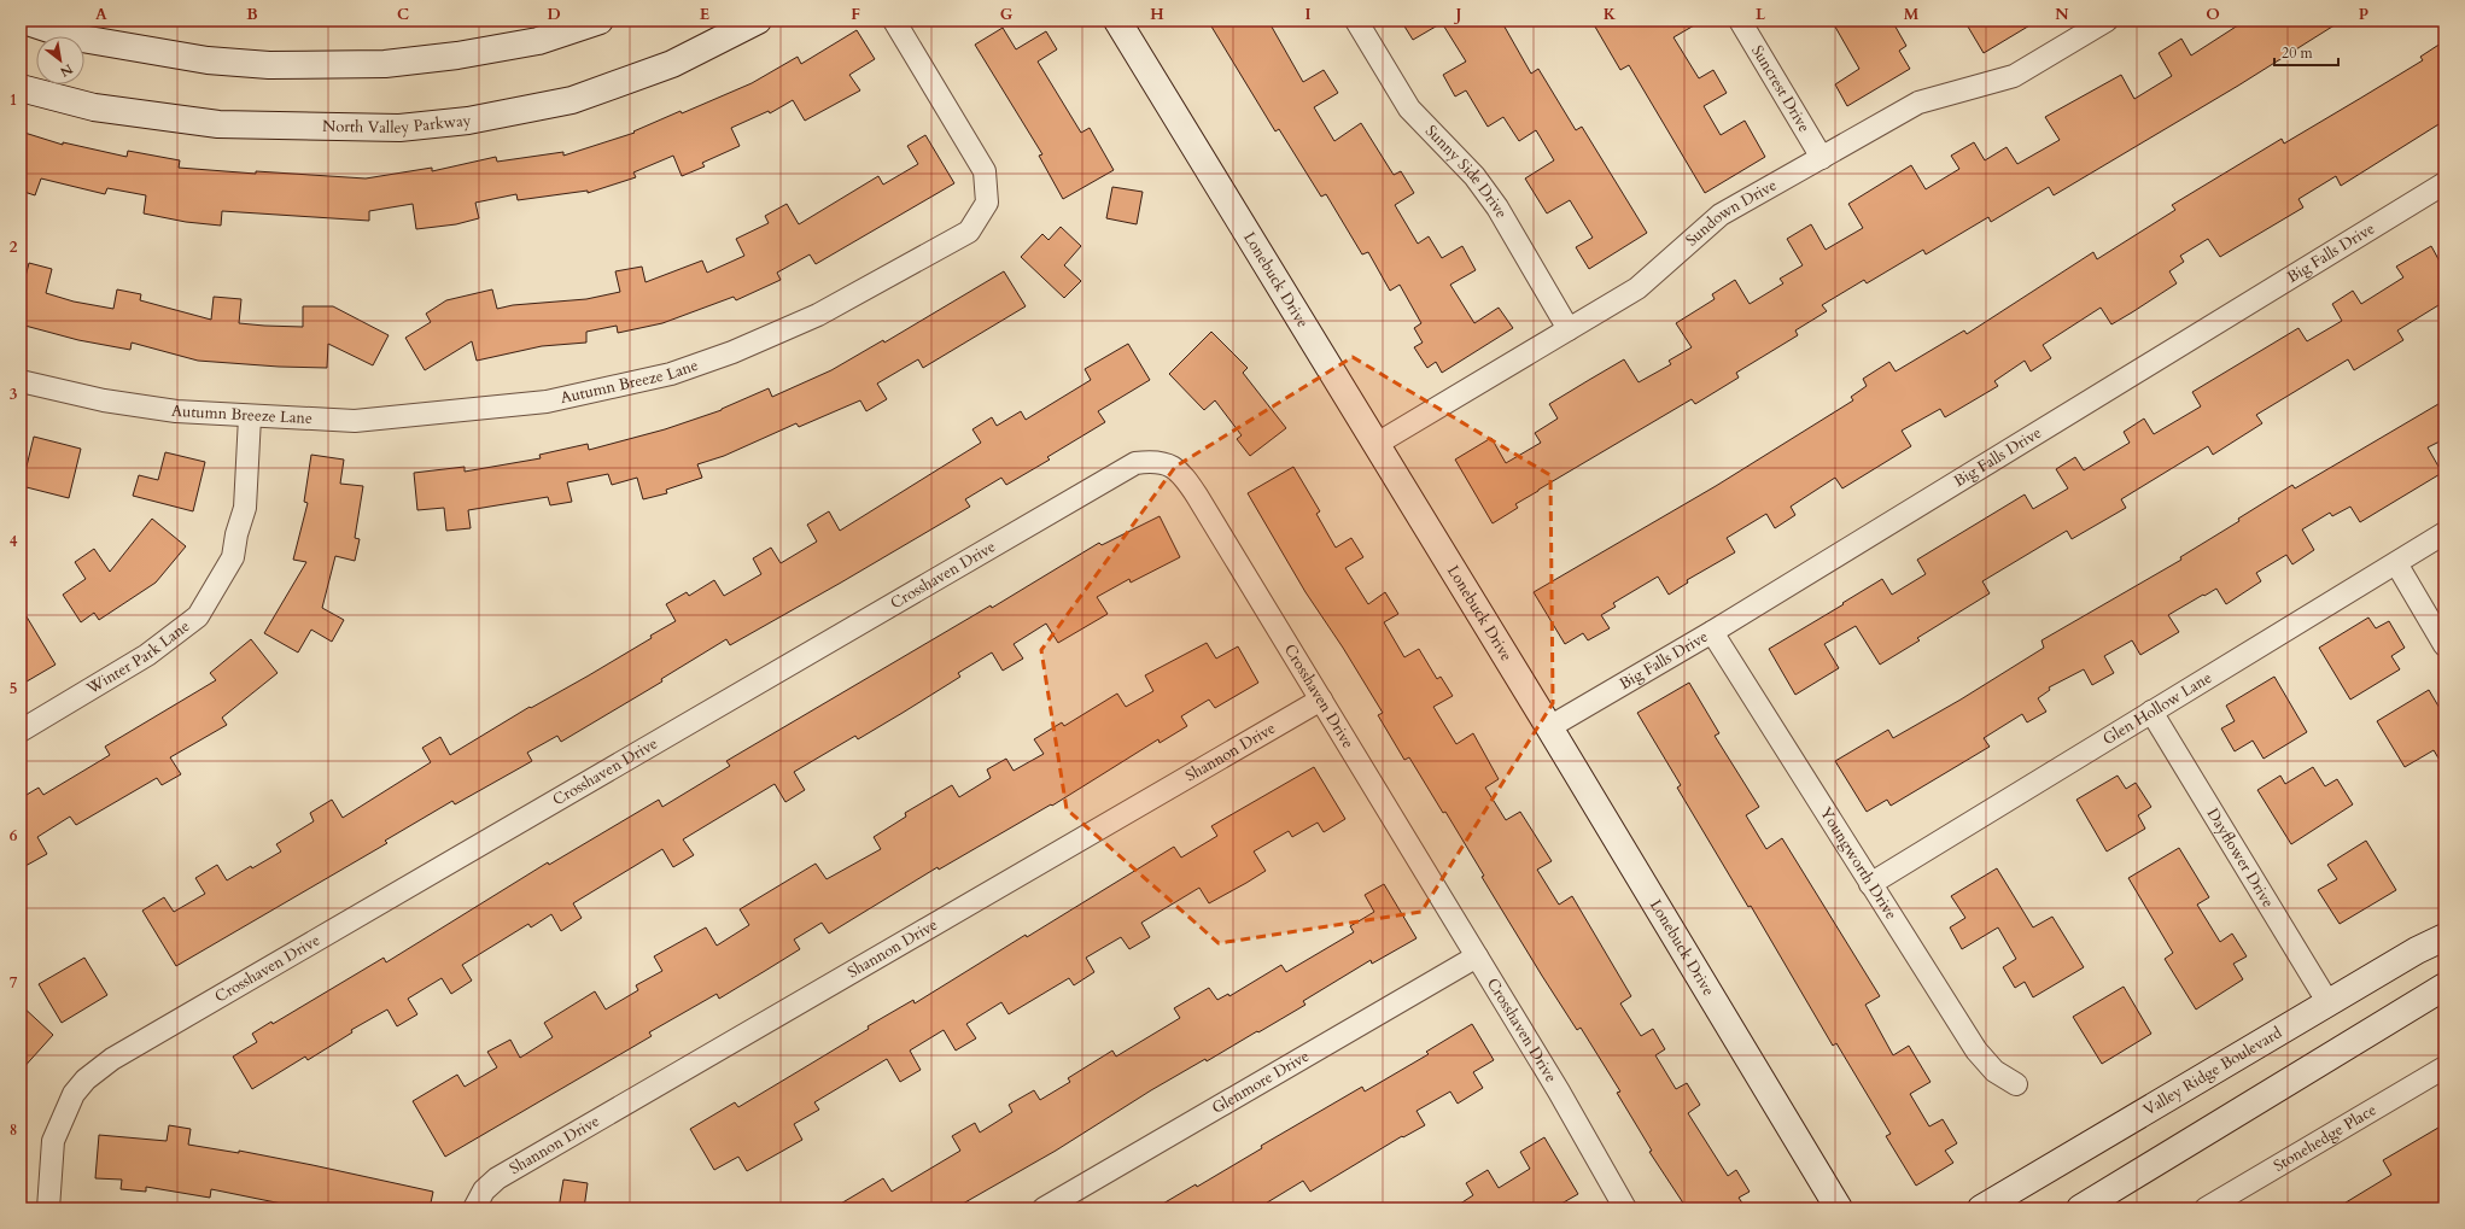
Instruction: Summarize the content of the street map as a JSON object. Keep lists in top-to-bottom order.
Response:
{
  "streets": {
    "street": [
      "Suncrest Drive",
      "North Valley Parkway",
      "Sunny Side Drive",
      "Sundown Drive",
      "Big Falls Drive",
      "Lonebuck Drive",
      "Autumn Breeze Lane",
      "Crosshaven Drive",
      "Winter Park Lane",
      "Glen Hollow Lane",
      "Shannon Drive",
      "Dayflower Drive",
      "Youngworth Drive",
      "Valley Ridge Boulevard",
      "Glenmore Drive",
      "Stonehedge Place"
    ]
  },
  "crossings": [
    ["Suncrest Drive", "Sundown Drive"],
    ["Sunny Side Drive", "Sundown Drive"],
    ["Sundown Drive", "Lonebuck Drive"],
    ["Big Falls Drive", "Lonebuck Drive"],
    ["Big Falls Drive", "Youngworth Drive"],
    ["Autumn Breeze Lane", "Winter Park Lane"],
    ["Crosshaven Drive", "Shannon Drive"],
    ["Crosshaven Drive", "Glenmore Drive"],
    ["Glen Hollow Lane", "Dayflower Drive"],
    ["Glen Hollow Lane", "Youngworth Drive"],
    ["Dayflower Drive", "Valley Ridge Boulevard"]
  ],
  "scale_bar": "20 m",
  "north": "bottom right",
  "grid": {
    "columns": [
      "A",
      "B",
      "C",
      "D",
      "E",
      "F",
      "G",
      "H",
      "I",
      "J",
      "K",
      "L",
      "M",
      "N",
      "O",
      "P"
    ],
    "rows": [
      "1",
      "2",
      "3",
      "4",
      "5",
      "6",
      "7",
      "8"
    ]
  }
}
